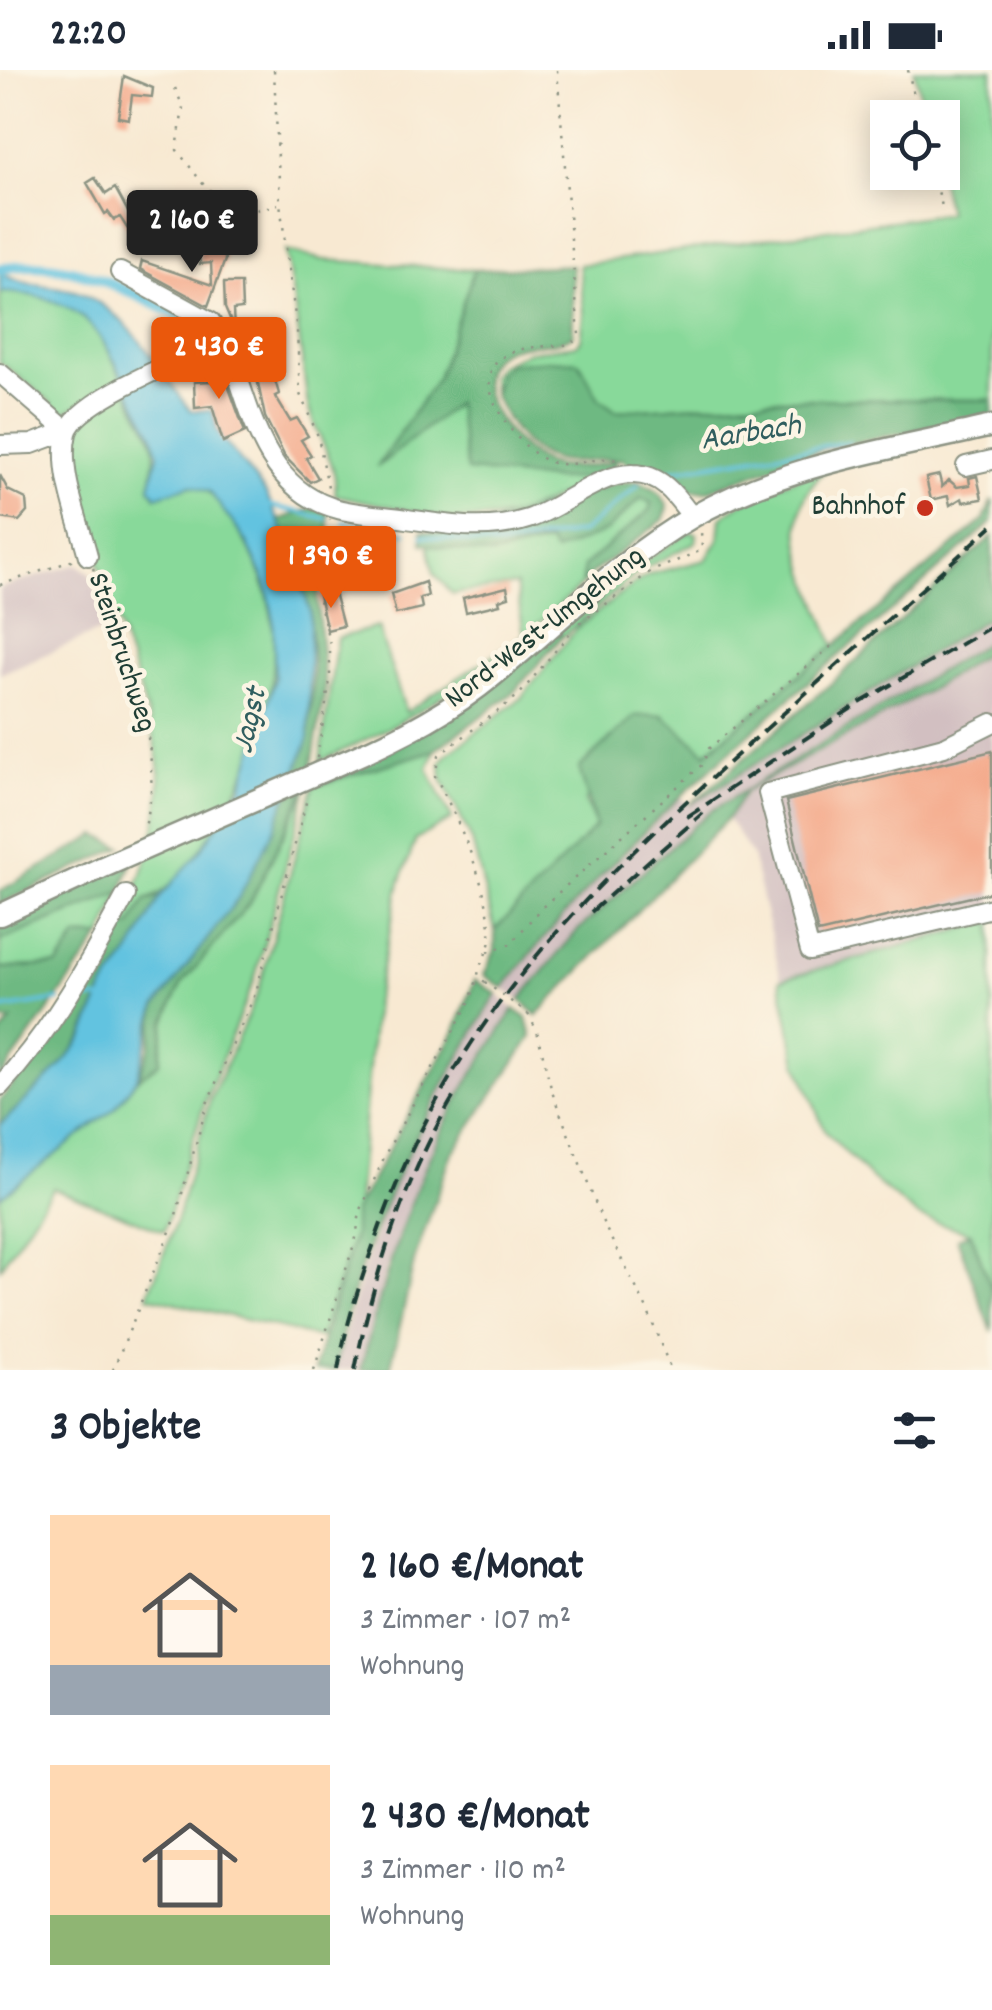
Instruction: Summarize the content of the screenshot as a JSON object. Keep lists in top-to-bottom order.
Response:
{
  "streets": {
    "main road": ["Nord-West-Umgehung"],
    "street": ["Steinbruchweg"]
  },
  "water": ["Aarbach", "Jagst"],
  "places": ["Bahnhof"],
  "page": {
    "status": "22:20",
    "price": ["2 160 €", "2 430 €", "1 390 €"],
    "heading": "3 Objekte",
    "list": [
      {
        "name": "2 160 €/Monat",
        "note": "3 Zimmer · 107 m² · Wohnung"
      },
      {
        "name": "2 430 €/Monat",
        "note": "3 Zimmer · 110 m² · Wohnung"
      }
    ]
  }
}
